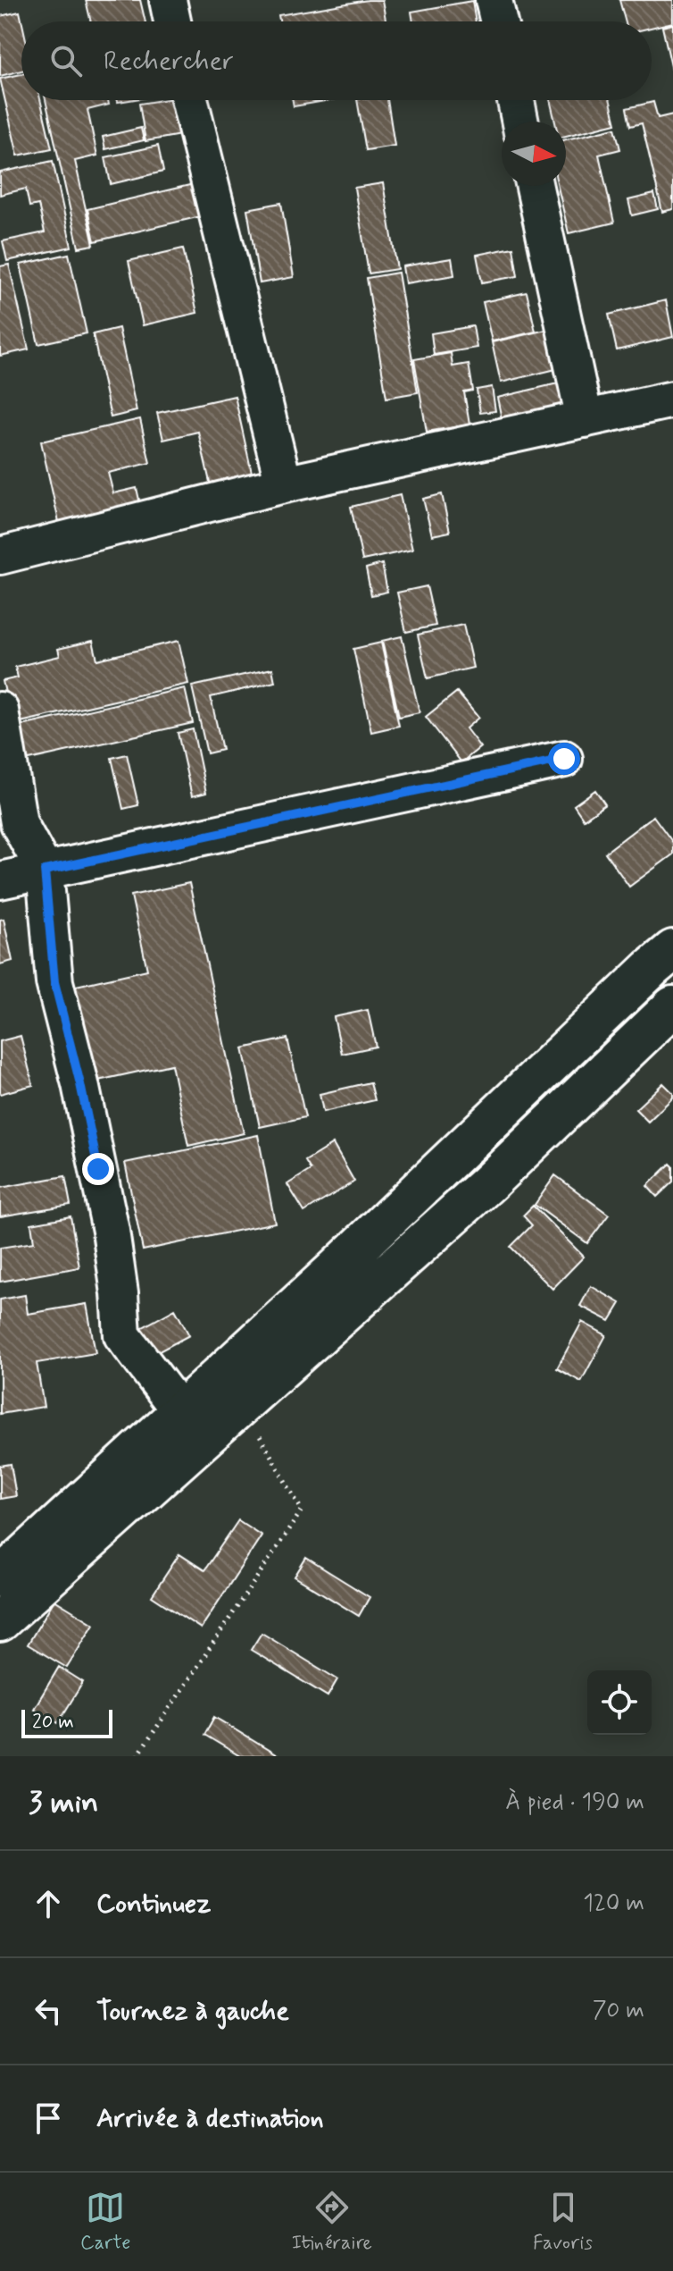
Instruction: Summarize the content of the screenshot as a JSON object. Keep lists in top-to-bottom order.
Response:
{
  "scale_bar": "20 m",
  "north": "right",
  "page": {
    "search": "Rechercher",
    "scale": "20 m",
    "heading": ["3 min", "À pied · 190 m"],
    "list": [
      ["Continuez", "120 m"],
      ["Tournez à gauche", "70 m"],
      "Arrivée à destination"
    ],
    "nav": ["Carte", "Itinéraire", "Favoris"]
  }
}
